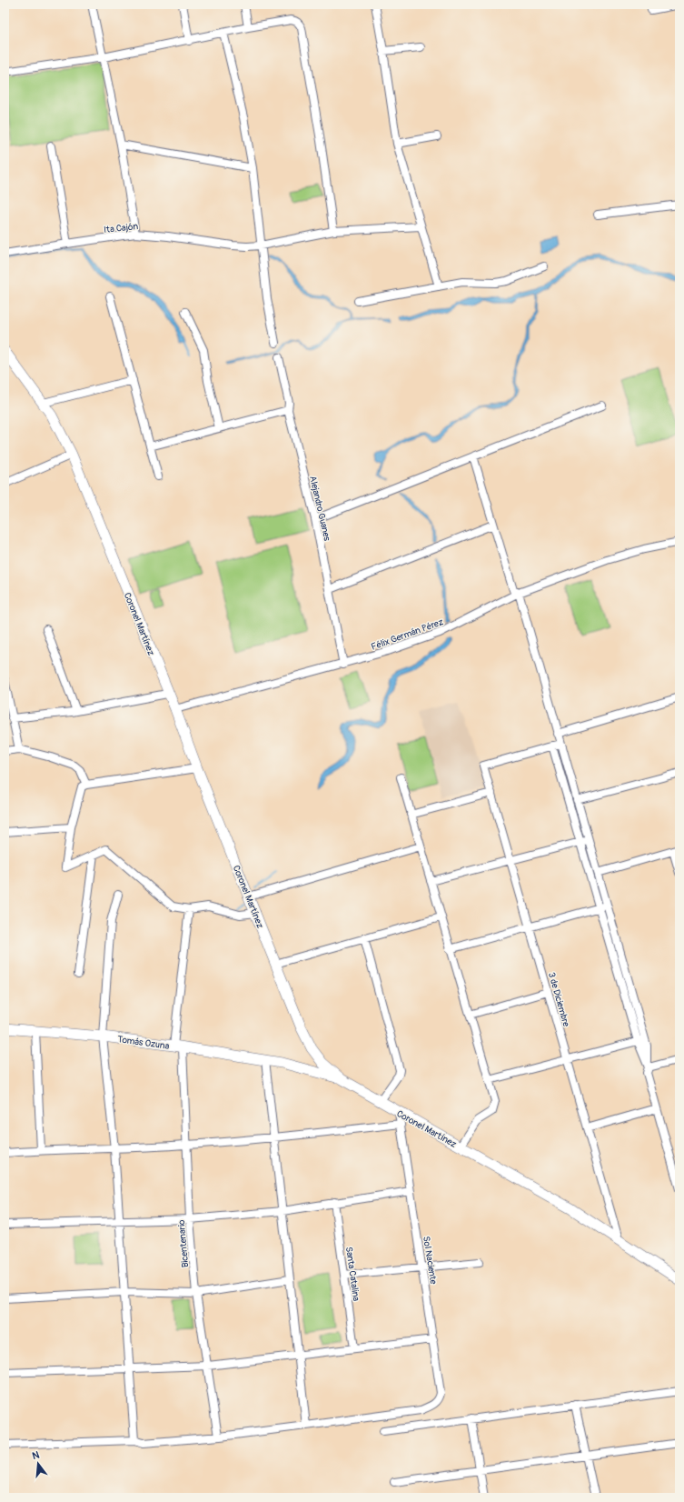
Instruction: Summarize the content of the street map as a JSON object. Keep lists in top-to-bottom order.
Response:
{
  "streets": {
    "main road": ["Coronel Martínez", "Tomás Ozuna"],
    "street": [
      "Ita Cajón",
      "Alejandro Guanes",
      "Félix Germán Pérez",
      "3 de Diciembre",
      "Bicentenario",
      "Sol Naciente",
      "Santa Catalina"
    ]
  },
  "crossings": [
    ["Alejandro Guanes", "Félix Germán Pérez"],
    ["Coronel Martínez", "Félix Germán Pérez"],
    ["Coronel Martínez", "3 de Diciembre"],
    ["Coronel Martínez", "Tomás Ozuna"],
    ["Coronel Martínez", "Sol Naciente"],
    ["Tomás Ozuna", "Bicentenario"]
  ],
  "north": "top"
}
